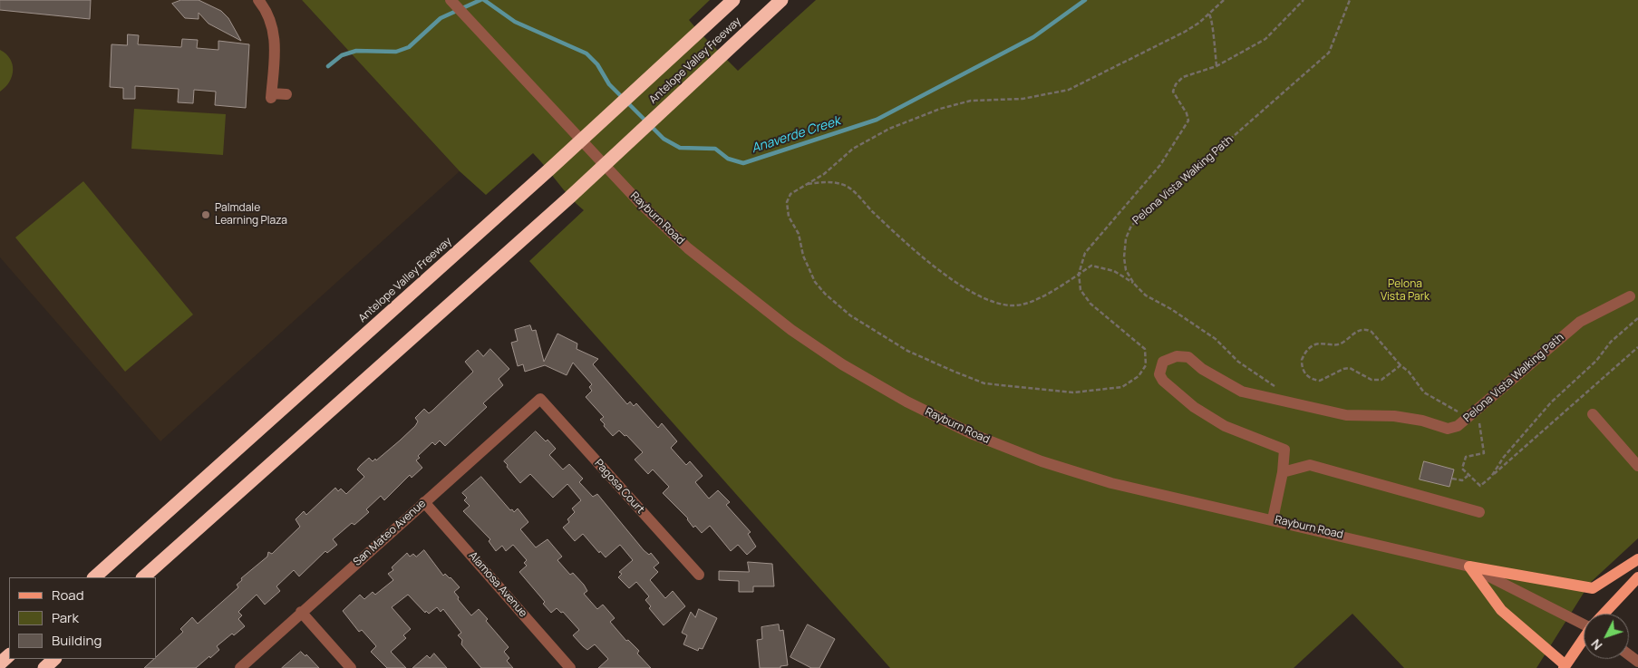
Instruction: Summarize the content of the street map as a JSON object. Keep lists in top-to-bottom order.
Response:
{
  "streets": {
    "highway": ["Antelope Valley Freeway"],
    "street": [
      "Pelona Vista Walking Path",
      "Rayburn Road",
      "Pagosa Court",
      "San Mateo Avenue",
      "Alamosa Avenue"
    ]
  },
  "crossings": [
    ["Pagosa Court", "San Mateo Avenue"],
    ["San Mateo Avenue", "Alamosa Avenue"]
  ],
  "water": ["Anaverde Creek"],
  "parks": ["Pelona Vista Park"],
  "places": ["Palmdale Learning Plaza"],
  "legend": ["Road", "Park", "Building"],
  "north": "bottom left"
}
